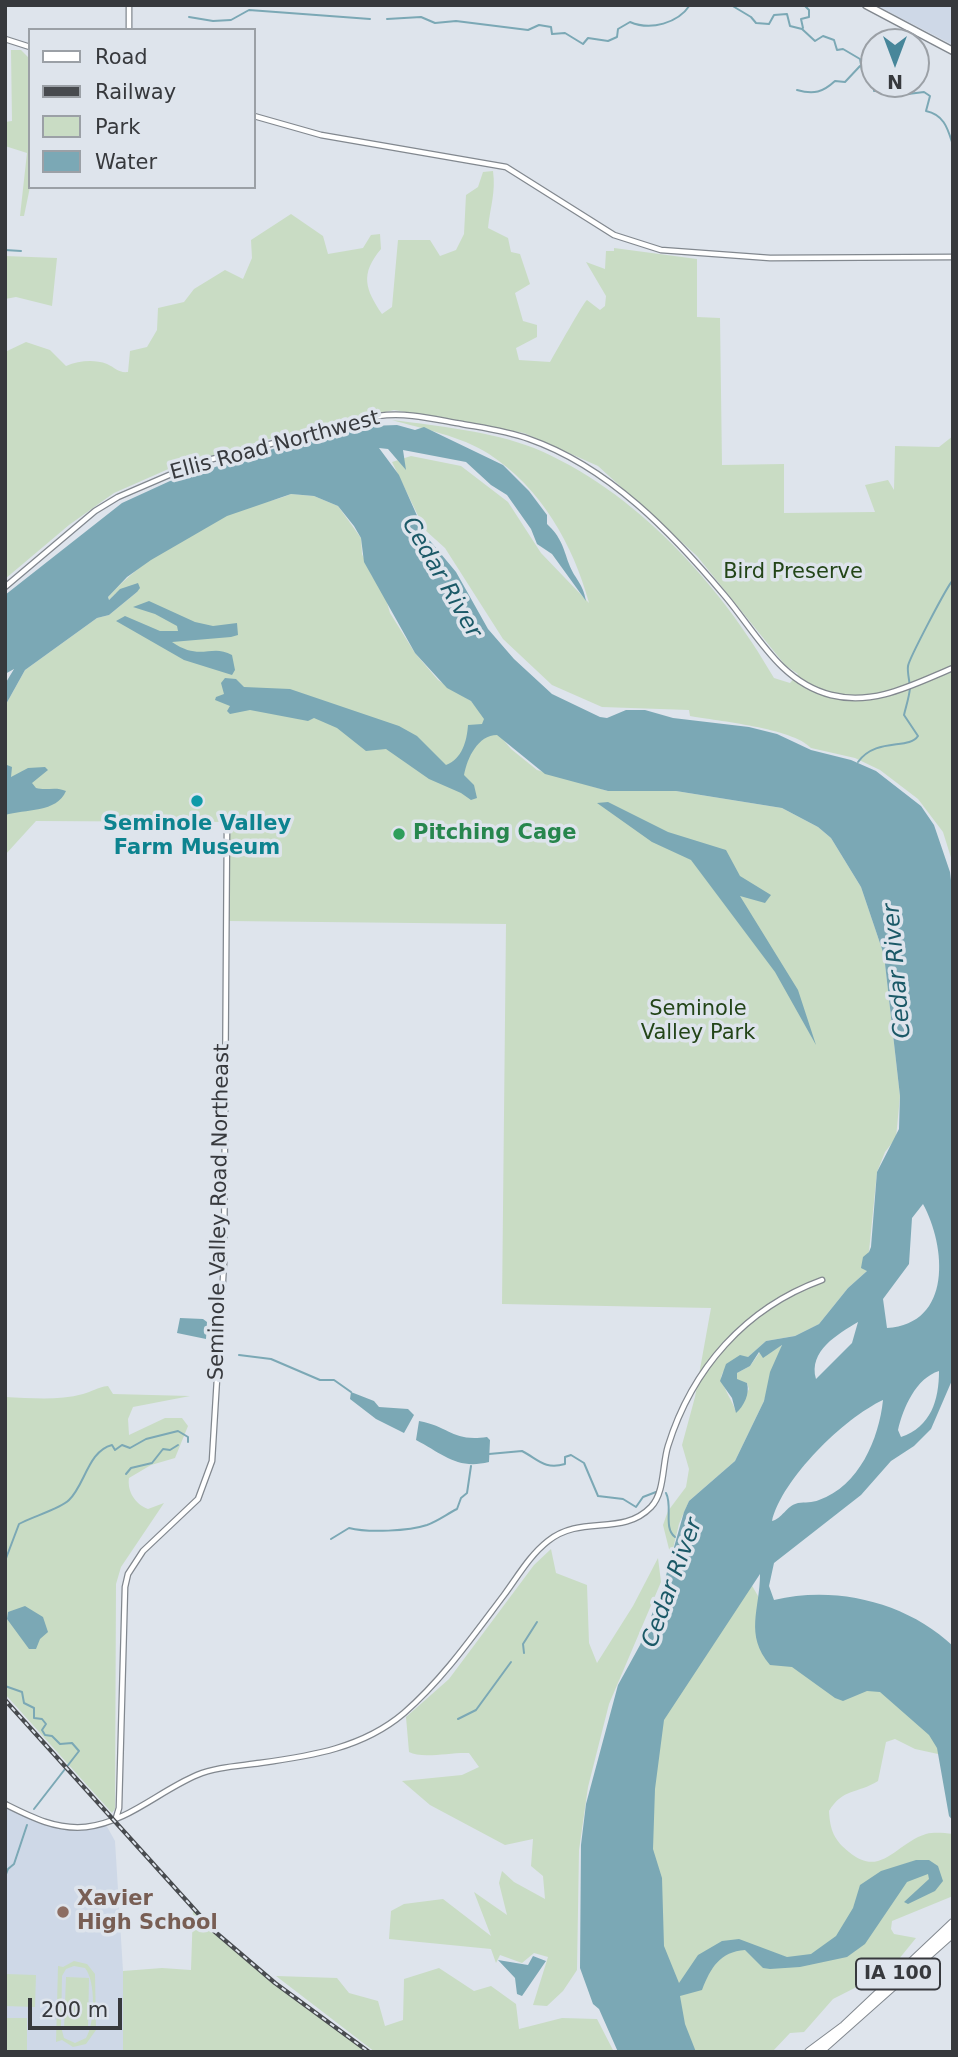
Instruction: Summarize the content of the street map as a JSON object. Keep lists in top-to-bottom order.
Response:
{
  "streets": {
    "highway": ["IA 100"],
    "street": ["Ellis Road Northwest", "Seminole Valley Road Northeast"]
  },
  "water": ["Cedar River"],
  "parks": ["Bird Preserve", "Seminole Valley Park"],
  "places": ["Seminole Valley Farm Museum", "Pitching Cage", "Xavier High School"],
  "legend": [
    "Road",
    "Railway",
    "Park",
    "Water"
  ],
  "scale_bar": "200 m",
  "north": "bottom"
}
